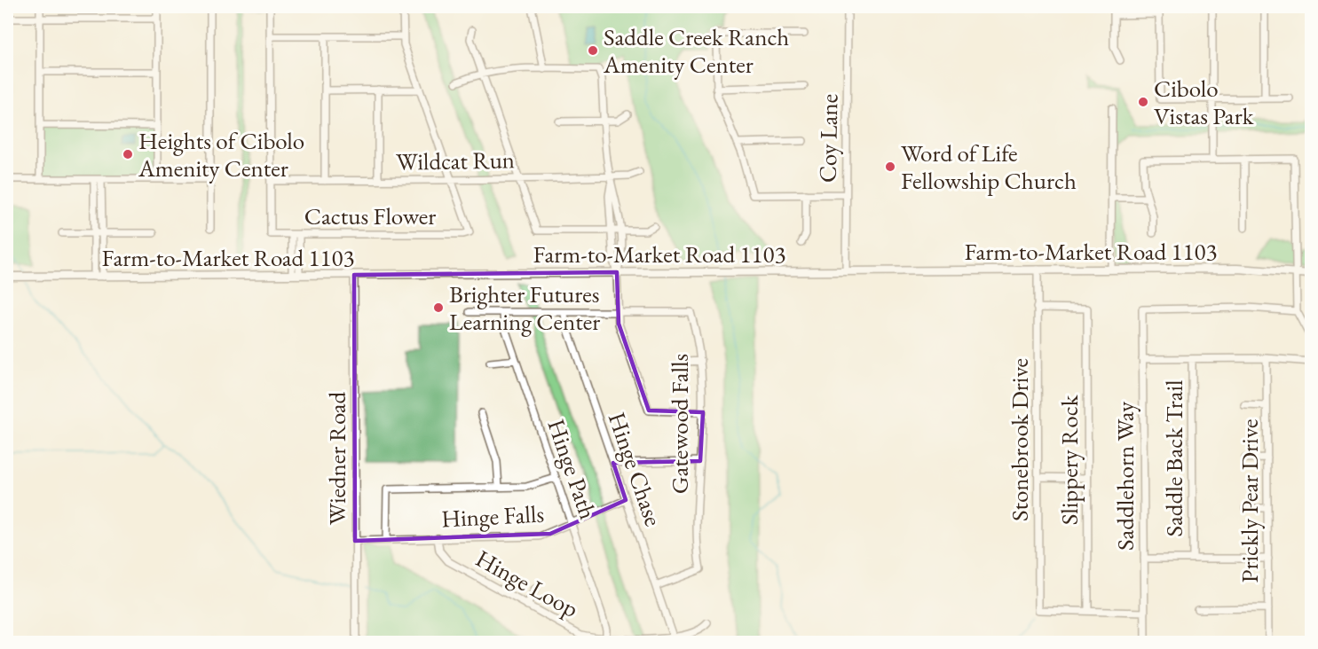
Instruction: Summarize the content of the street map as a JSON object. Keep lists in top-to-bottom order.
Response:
{
  "streets": {
    "main road": ["Farm-to-Market Road 1103"],
    "street": [
      "Coy Lane",
      "Wildcat Run",
      "Cactus Flower",
      "Gatewood Falls",
      "Stonebrook Drive",
      "Wiedner Road",
      "Saddle Back Trail",
      "Slippery Rock",
      "Hinge Path",
      "Hinge Chase",
      "Saddlehorn Way",
      "Prickly Pear Drive",
      "Hinge Falls",
      "Hinge Loop"
    ]
  },
  "crossings": [
    ["Coy Lane", "Farm-to-Market Road 1103"],
    ["Wildcat Run", "Cactus Flower"],
    ["Farm-to-Market Road 1103", "Stonebrook Drive"],
    ["Farm-to-Market Road 1103", "Wiedner Road"],
    ["Gatewood Falls", "Hinge Chase"],
    ["Stonebrook Drive", "Slippery Rock"],
    ["Wiedner Road", "Hinge Falls"],
    ["Hinge Path", "Hinge Falls"],
    ["Hinge Path", "Hinge Loop"],
    ["Hinge Chase", "Hinge Falls"],
    ["Hinge Chase", "Hinge Loop"],
    ["Hinge Falls", "Hinge Loop"]
  ],
  "places": [
    "Saddle Creek Ranch Amenity Center",
    "Cibolo Vistas Park",
    "Heights of Cibolo Amenity Center",
    "Word of Life Fellowship Church",
    "Brighter Futures Learning Center"
  ]
}
